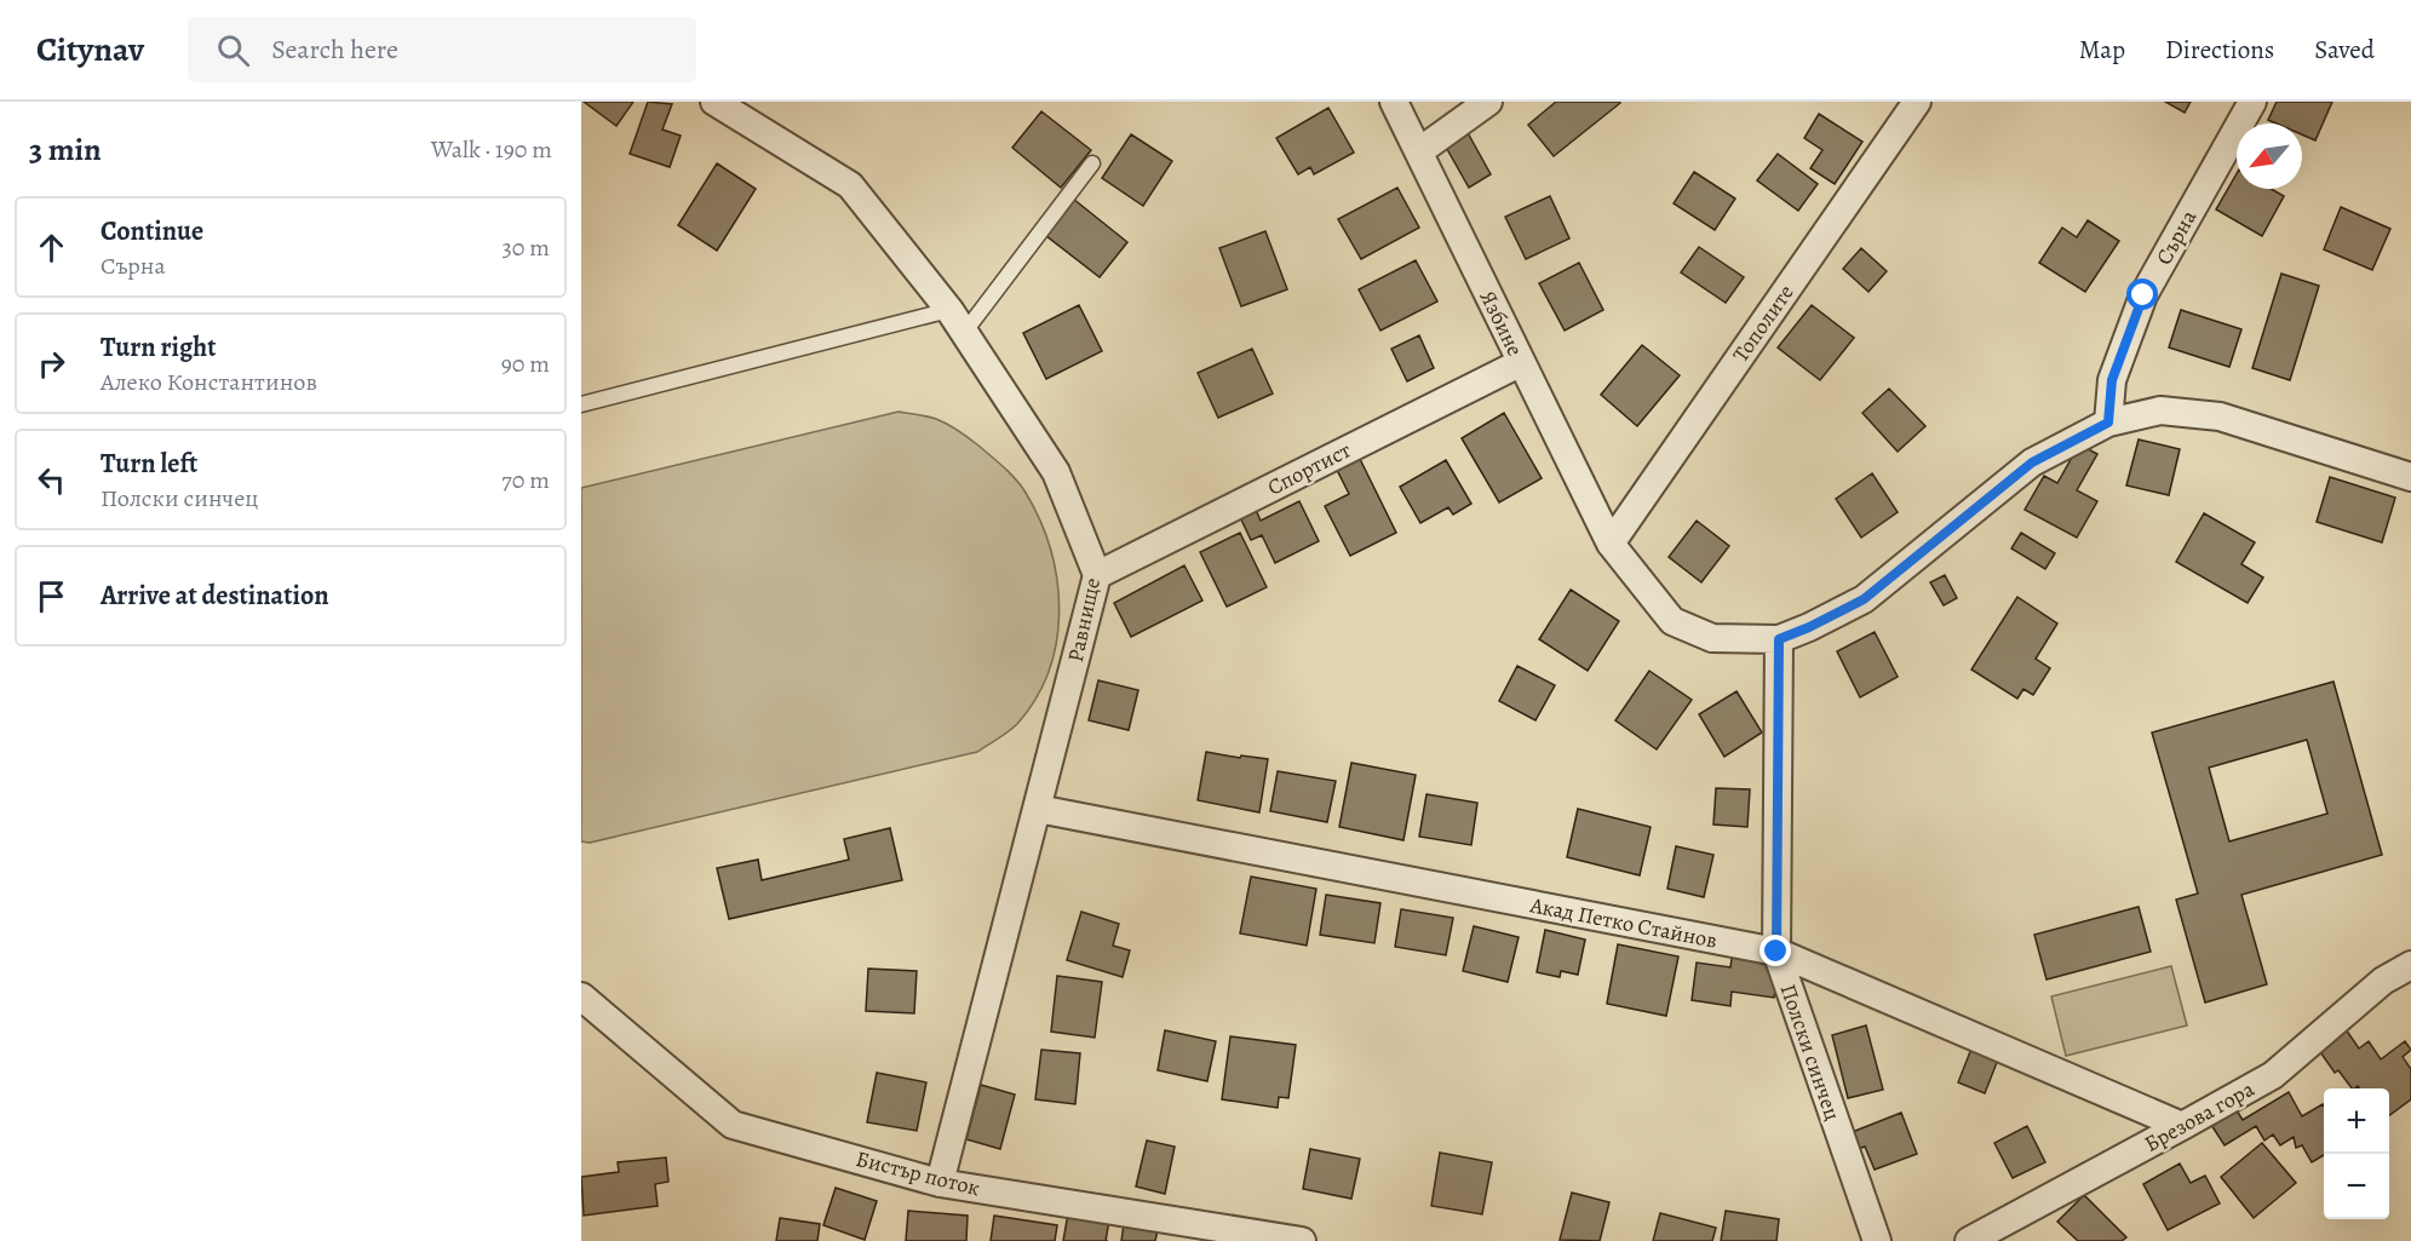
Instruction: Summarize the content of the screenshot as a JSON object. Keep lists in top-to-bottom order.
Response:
{
  "streets": {
    "street": [
      "Сърна",
      "Язбине",
      "Тополите",
      "Спортист",
      "Равнище",
      "Акад Петко Стайнов",
      "Полски синчец",
      "Брезова гора",
      "Бистър поток"
    ]
  },
  "crossings": [
    ["Язбине", "Тополите"],
    ["Язбине", "Спортист"],
    ["Язбине", "Полски синчец"],
    ["Спортист", "Равнище"],
    ["Равнище", "Акад Петко Стайнов"],
    ["Равнище", "Бистър поток"],
    ["Акад Петко Стайнов", "Полски синчец"],
    ["Акад Петко Стайнов", "Брезова гора"]
  ],
  "north": "bottom left",
  "page": {
    "header": "Citynav",
    "search": "Search here",
    "nav": ["Map", "Directions", "Saved"],
    "heading": ["3 min", "Walk · 190 m"],
    "list": [
      ["Continue", "Сърна", "30 m"],
      ["Turn right", "Алеко Константинов", "90 m"],
      ["Turn left", "Полски синчец", "70 m"],
      "Arrive at destination"
    ],
    "map_buttons": ["+", "−"]
  }
}
